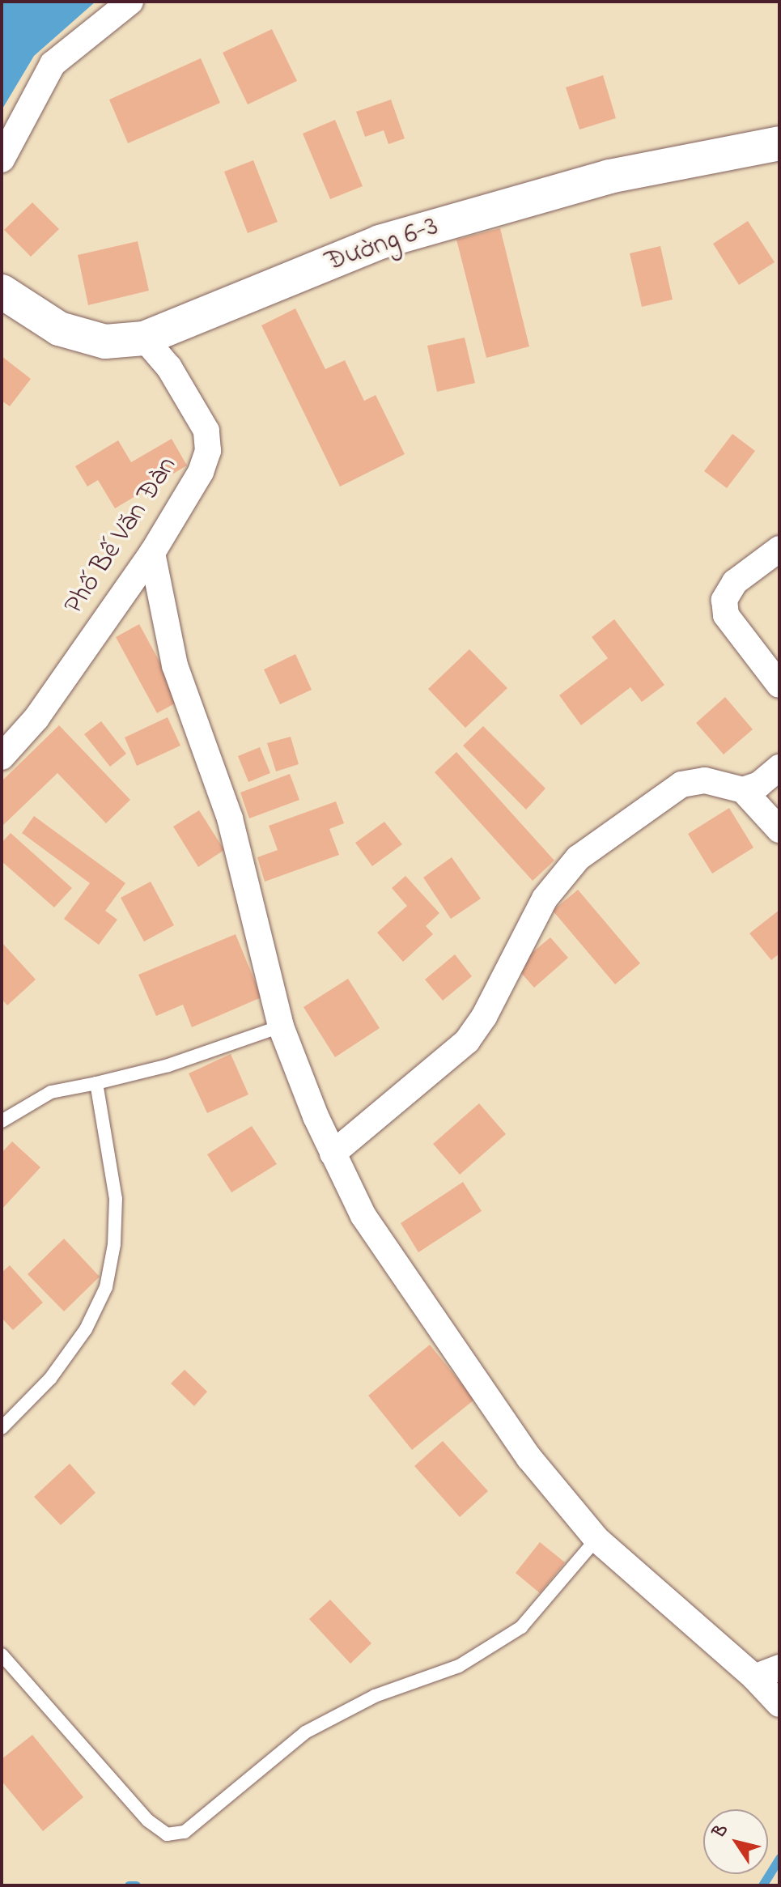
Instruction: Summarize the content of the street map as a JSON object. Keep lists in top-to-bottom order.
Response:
{
  "streets": {
    "street": ["Đường 6-3", "Phố Bế Văn Đàn"]
  },
  "crossings": [
    ["Đường 6-3", "Phố Bế Văn Đàn"]
  ],
  "north": "top left"
}
